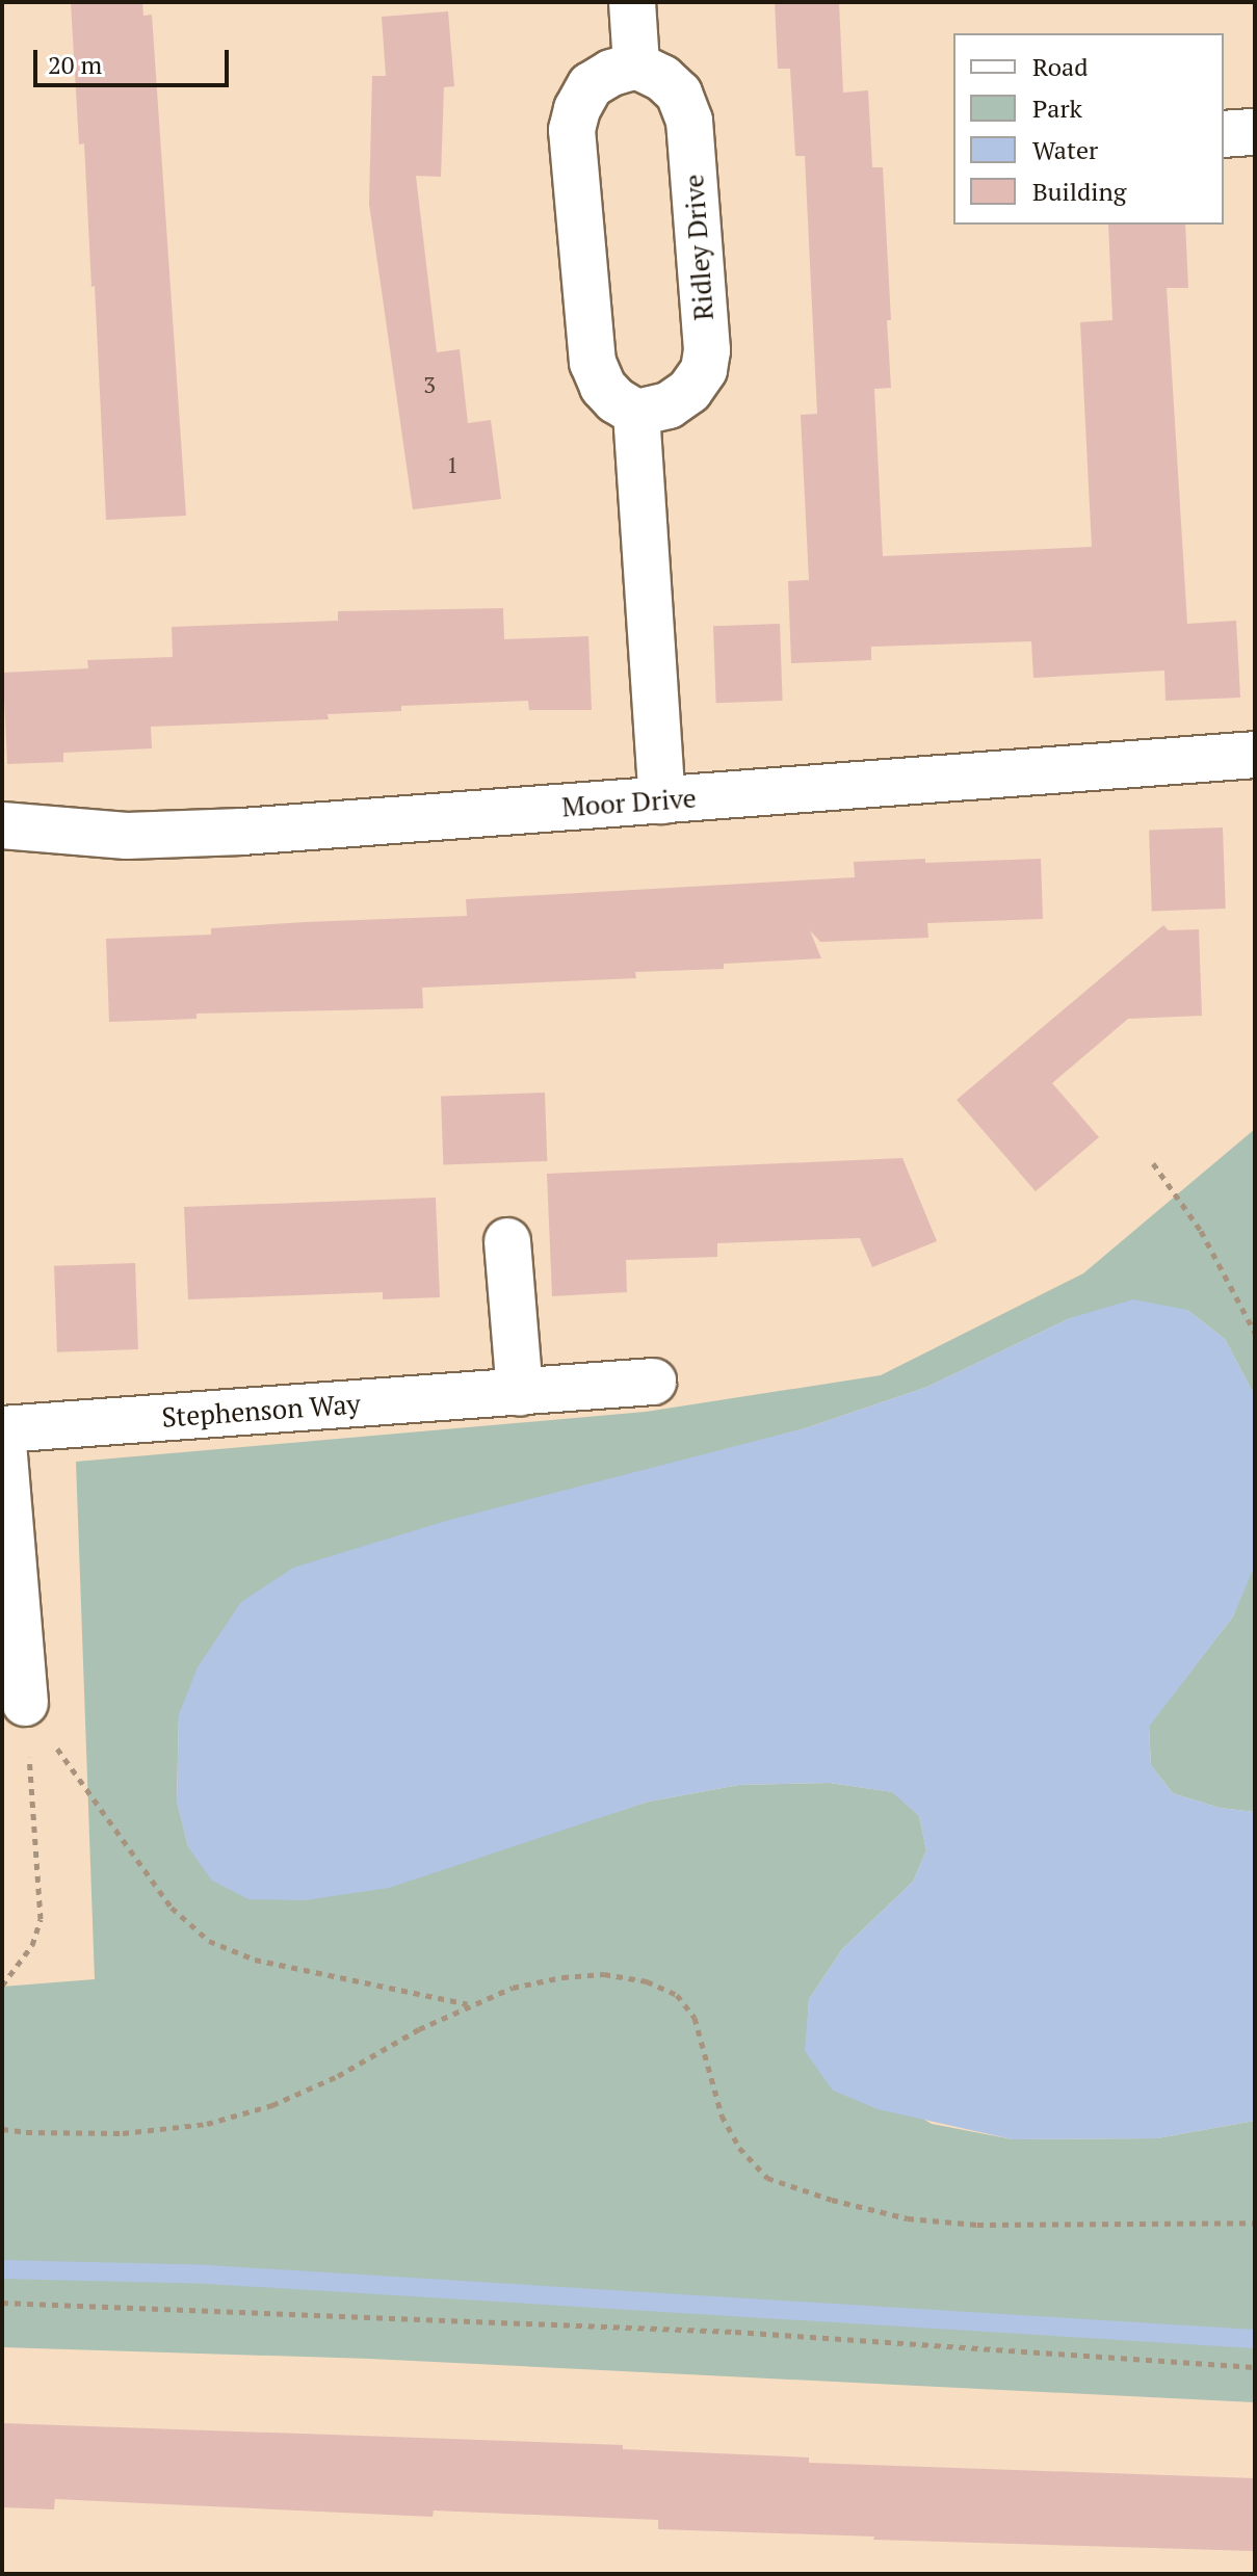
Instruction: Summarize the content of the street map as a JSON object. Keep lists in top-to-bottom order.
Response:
{
  "streets": {
    "street": ["Ridley Drive", "Moor Drive", "Stephenson Way"]
  },
  "house_numbers": ["3", "1"],
  "legend": [
    "Road",
    "Park",
    "Water",
    "Building"
  ],
  "scale_bar": "20 m"
}
